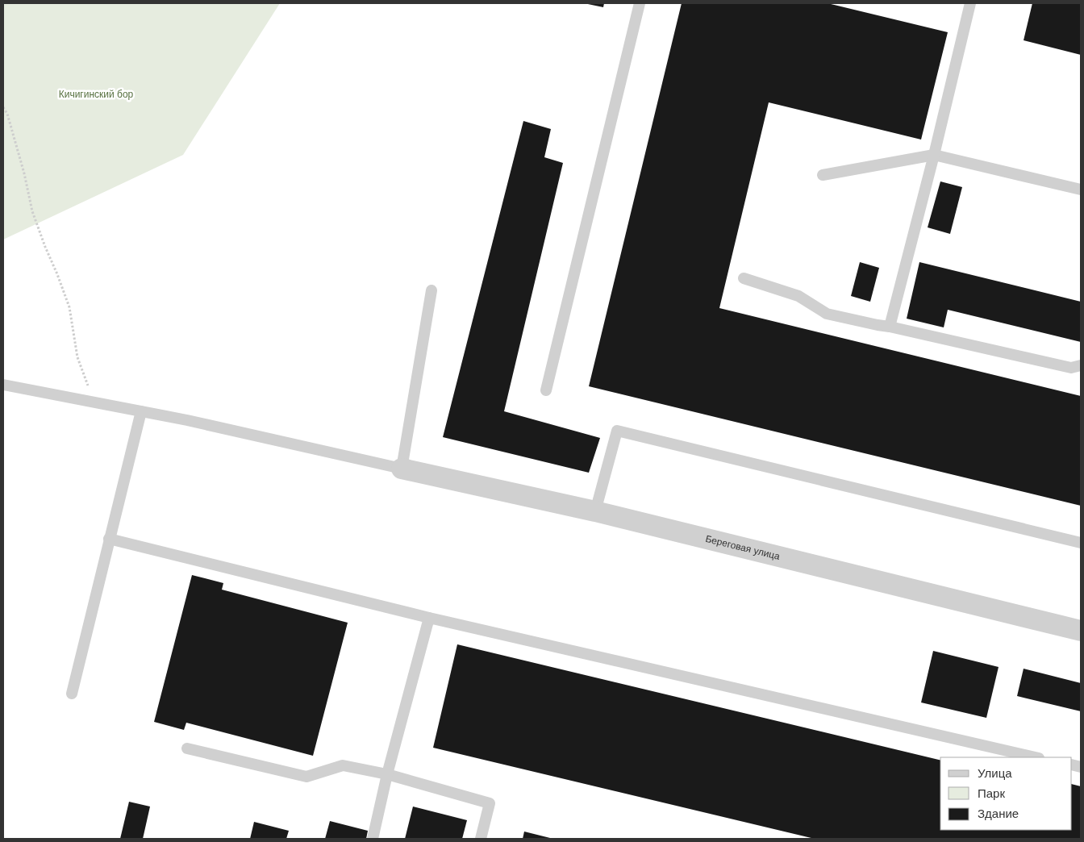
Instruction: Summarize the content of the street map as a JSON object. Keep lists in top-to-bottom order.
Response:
{
  "streets": {
    "street": ["Береговая улица"]
  },
  "parks": ["Кичигинский бор"],
  "legend": ["Улица", "Парк", "Здание"]
}
